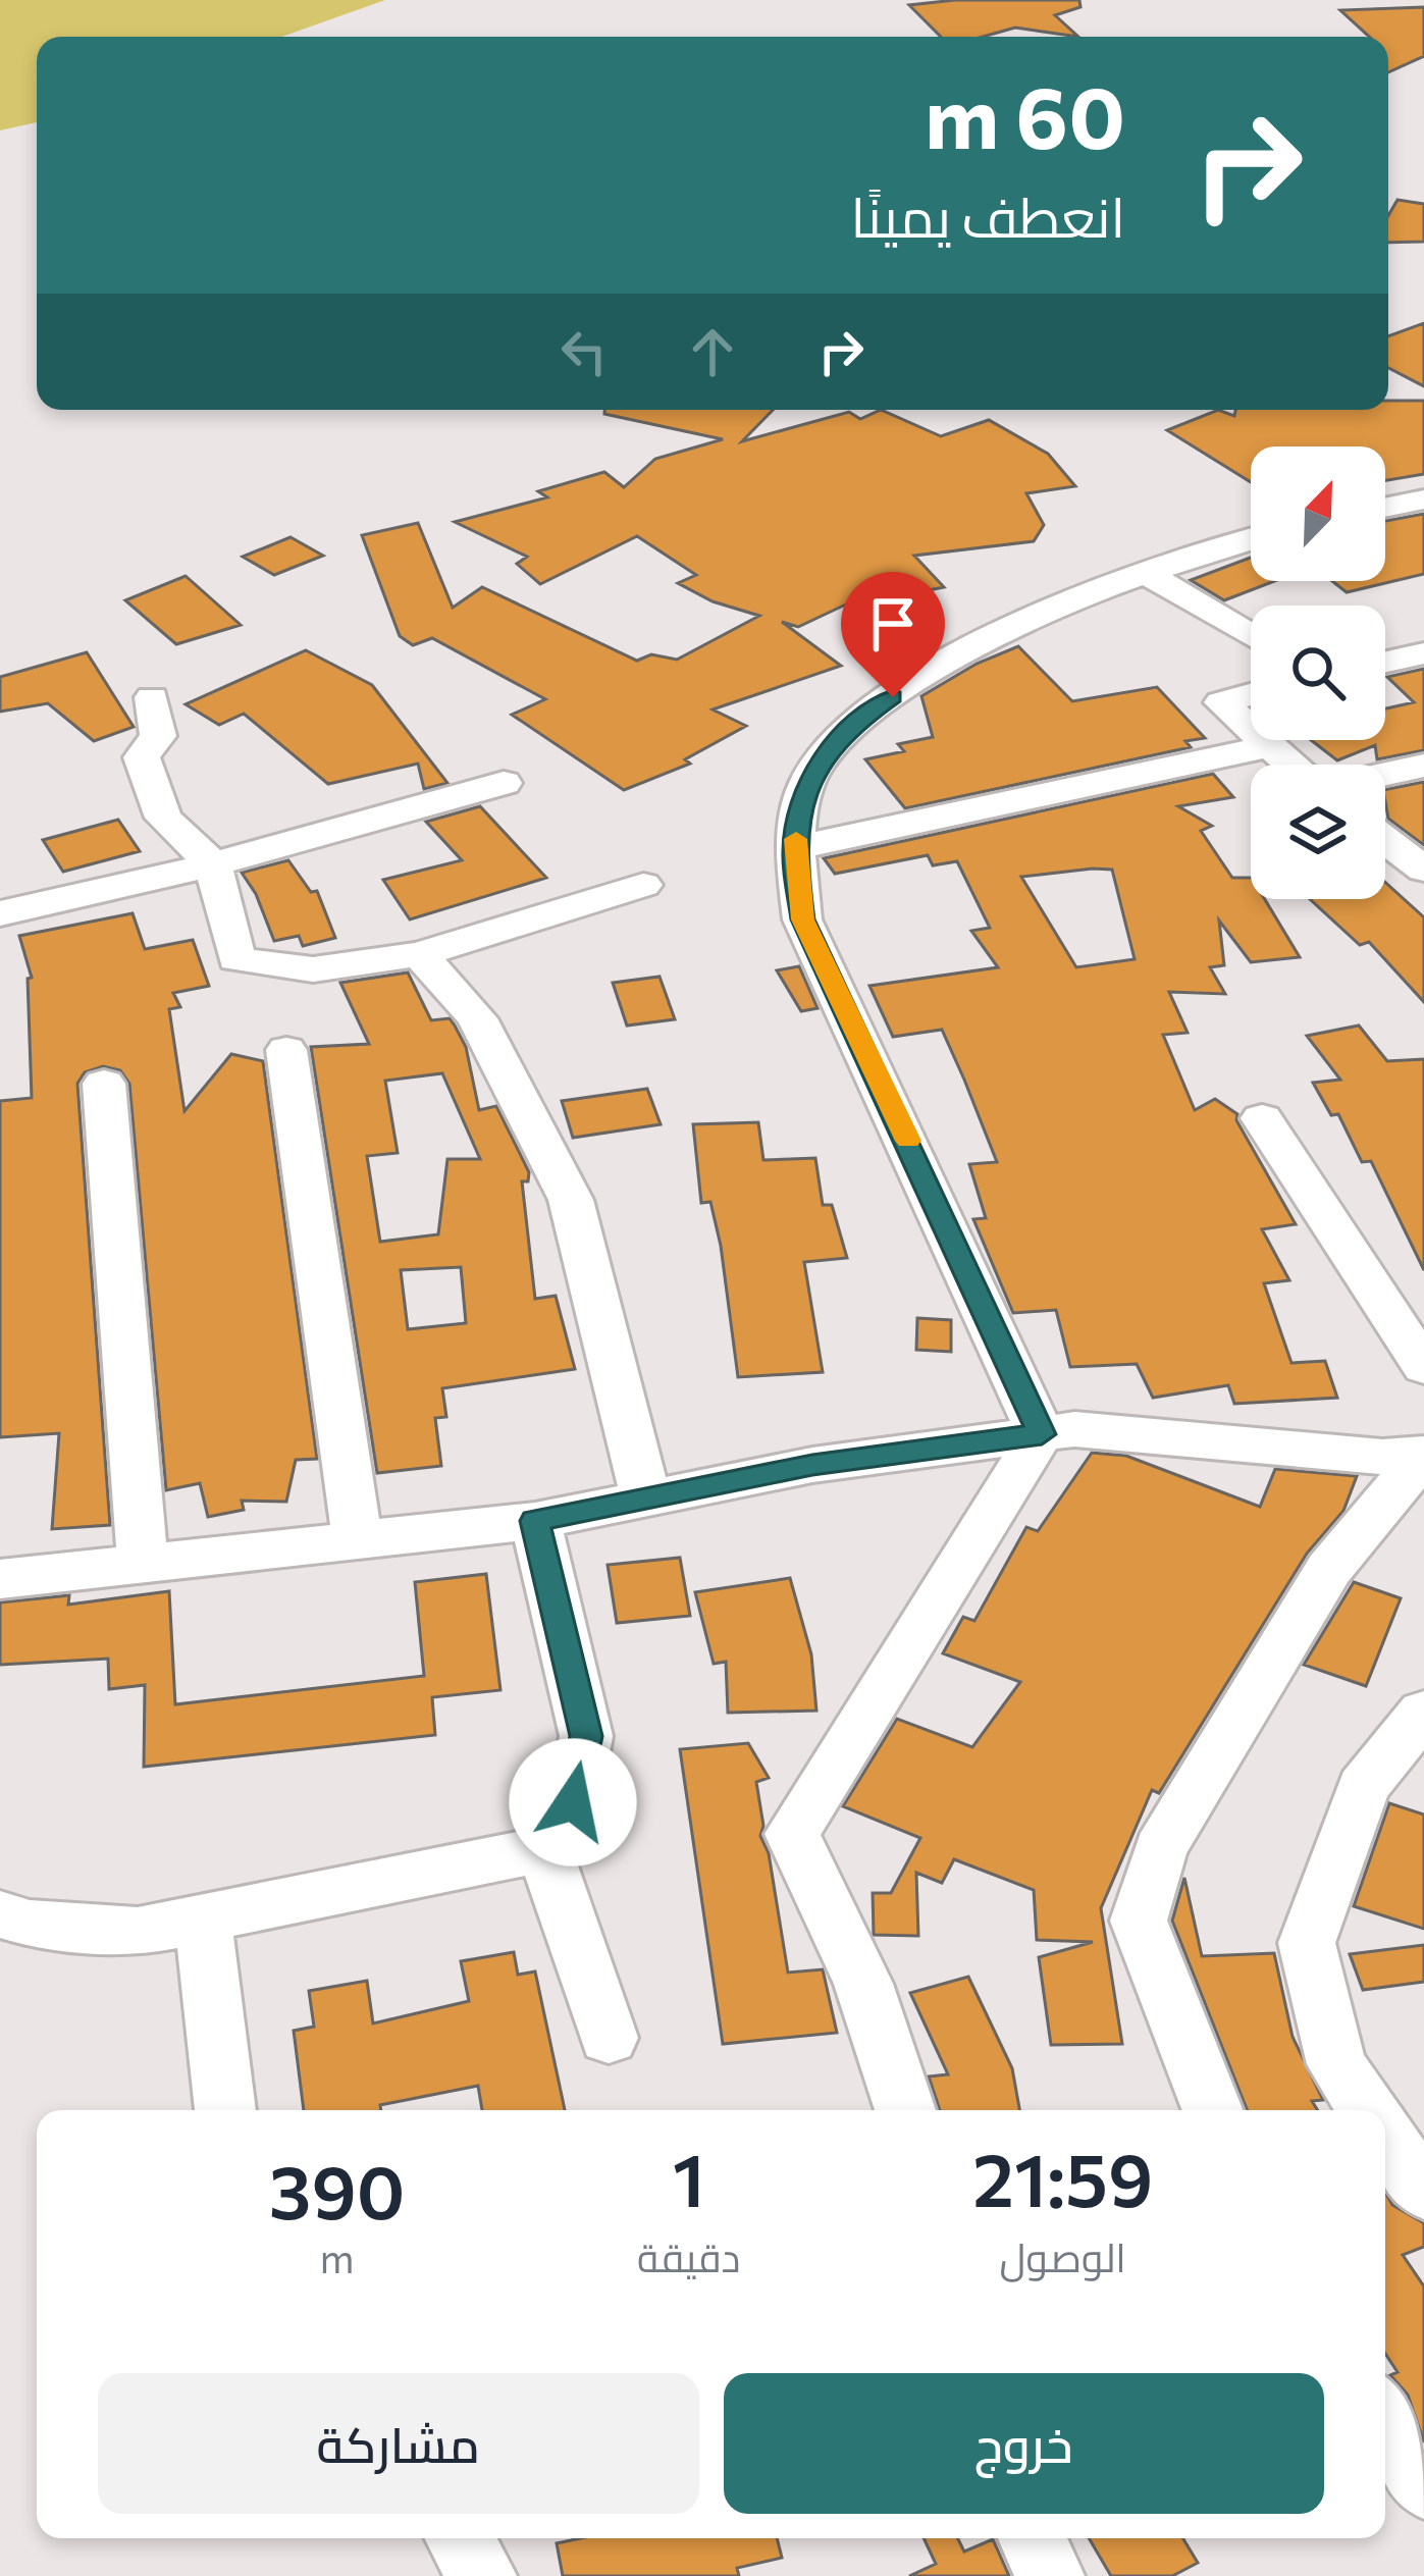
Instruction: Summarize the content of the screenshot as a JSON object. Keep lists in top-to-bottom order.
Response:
{
  "north": "top right",
  "page": {
    "turn": ["60 m", "انعطف يمينًا"],
    "eta": [
      "21:59",
      "الوصول",
      "1",
      "دقيقة",
      "390",
      "m"
    ],
    "buttons": ["خروج", "مشاركة"]
  }
}
